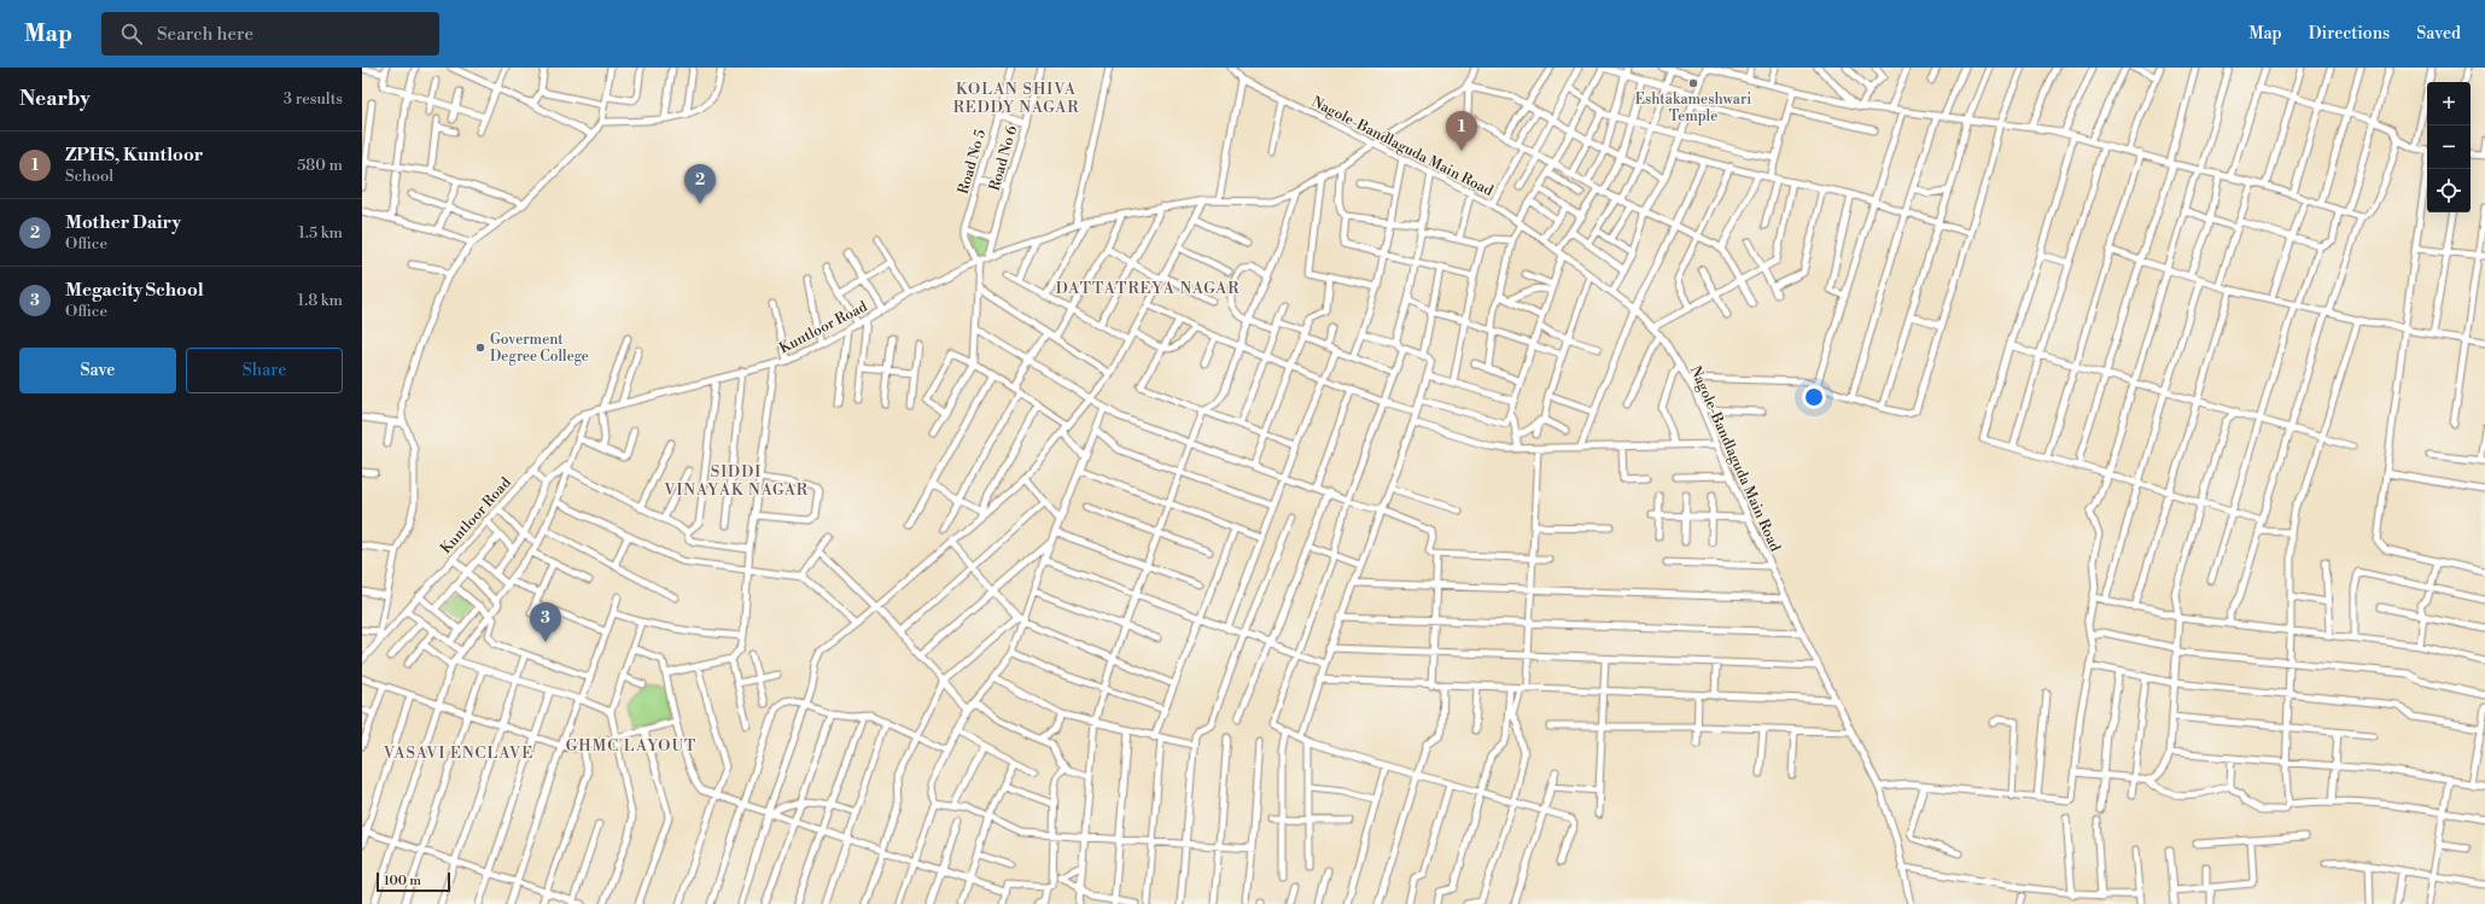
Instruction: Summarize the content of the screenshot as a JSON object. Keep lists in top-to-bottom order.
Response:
{
  "streets": {
    "street": [
      "Nagole-Bandlaguda Main Road",
      "Road No 6",
      "Road No 5",
      "Kuntloor Road"
    ]
  },
  "crossings": [
    ["Nagole-Bandlaguda Main Road", "Kuntloor Road"],
    ["Road No 6", "Kuntloor Road"]
  ],
  "districts": [
    "KOLAN SHIVA REDDY NAGAR",
    "DATTATREYA NAGAR",
    "SIDDI VINAYAK NAGAR",
    "GHMC LAYOUT",
    "VASAVI ENCLAVE"
  ],
  "places": ["Eshtakameshwari Temple", "Goverment Degree College"],
  "scale_bar": "100 m",
  "page": {
    "header": "Map",
    "search": "Search here",
    "nav": ["Map", "Directions", "Saved"],
    "heading": ["Nearby", "3 results"],
    "map_buttons": ["+", "−"],
    "pins": ["1", "2", "3"],
    "list": [
      {
        "mark": "1",
        "name": "ZPHS, Kuntloor",
        "note": "School",
        "value": "580 m"
      },
      {
        "mark": "2",
        "name": "Mother Dairy",
        "note": "Office",
        "value": "1.5 km"
      },
      {
        "mark": "3",
        "name": "Megacity School",
        "note": "Office",
        "value": "1.8 km"
      }
    ],
    "buttons": ["Save", "Share"],
    "scale": "100 m"
  }
}
